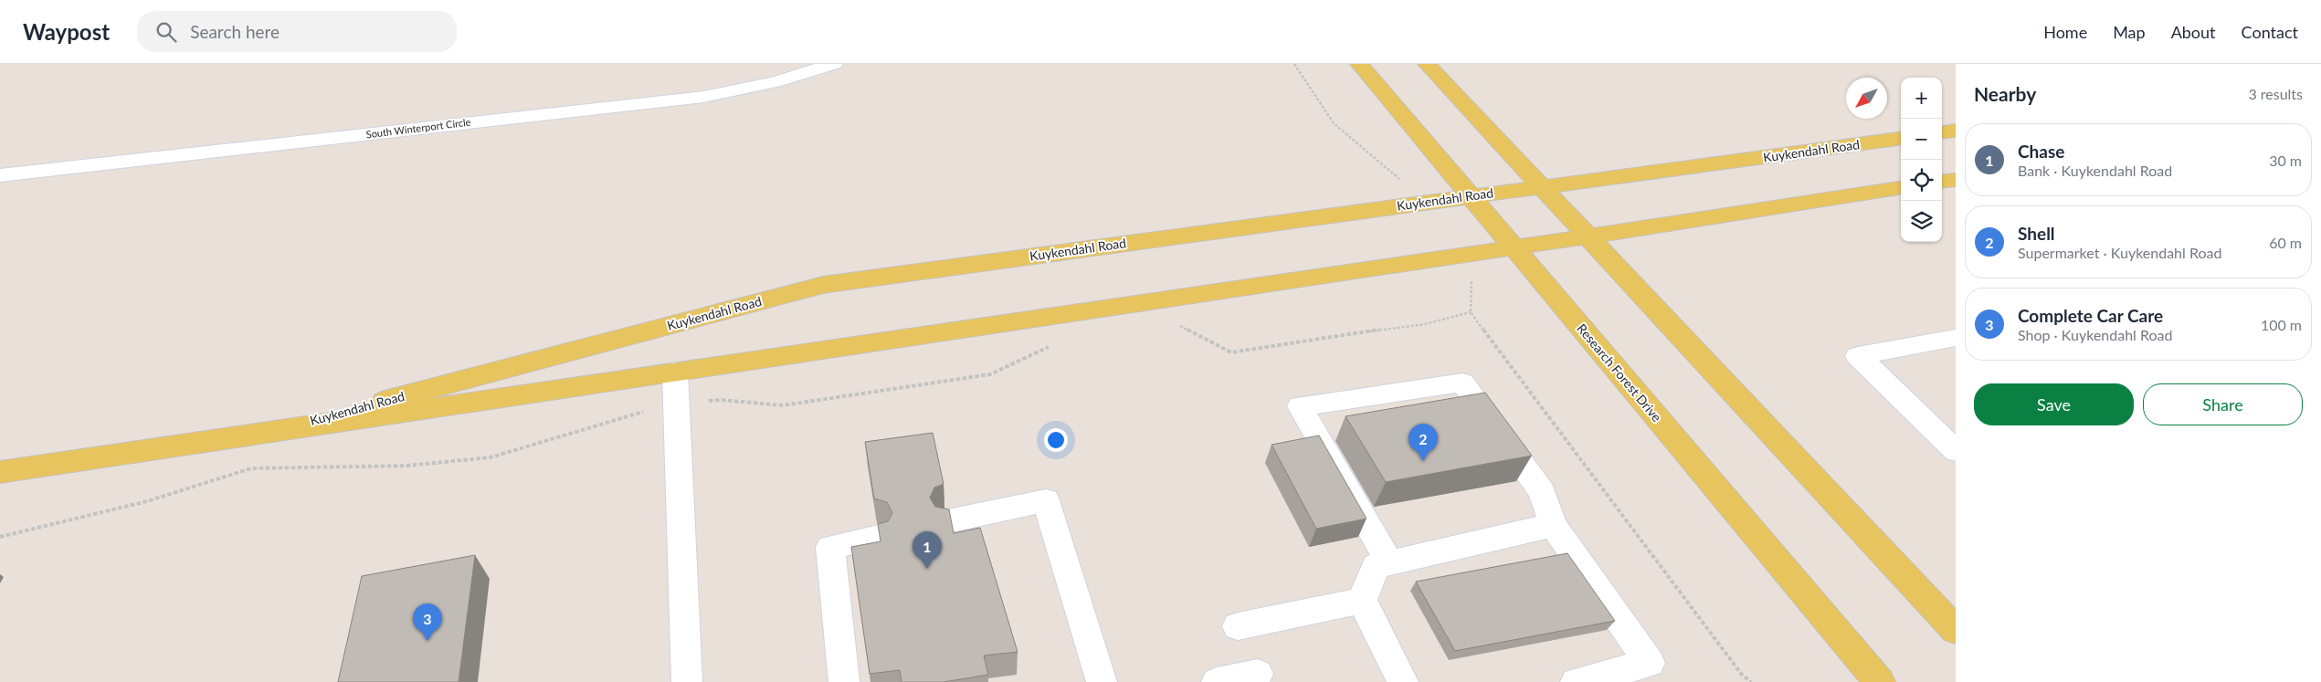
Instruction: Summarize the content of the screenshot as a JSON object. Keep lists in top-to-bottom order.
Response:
{
  "streets": {
    "main road": ["Kuykendahl Road", "Research Forest Drive"],
    "street": ["South Winterport Circle"]
  },
  "crossings": [
    ["Kuykendahl Road", "Research Forest Drive"]
  ],
  "north": "bottom left",
  "page": {
    "header": "Waypost",
    "search": "Search here",
    "nav": [
      "Home",
      "Map",
      "About",
      "Contact"
    ],
    "heading": ["Nearby", "3 results"],
    "map_buttons": ["+", "−"],
    "list": [
      {
        "mark": "1",
        "name": "Chase",
        "note": "Bank · Kuykendahl Road",
        "value": "30 m"
      },
      {
        "mark": "2",
        "name": "Shell",
        "note": "Supermarket · Kuykendahl Road",
        "value": "60 m"
      },
      {
        "mark": "3",
        "name": "Complete Car Care",
        "note": "Shop · Kuykendahl Road",
        "value": "100 m"
      }
    ],
    "buttons": ["Save", "Share"],
    "pins": ["2", "1", "3"]
  }
}
